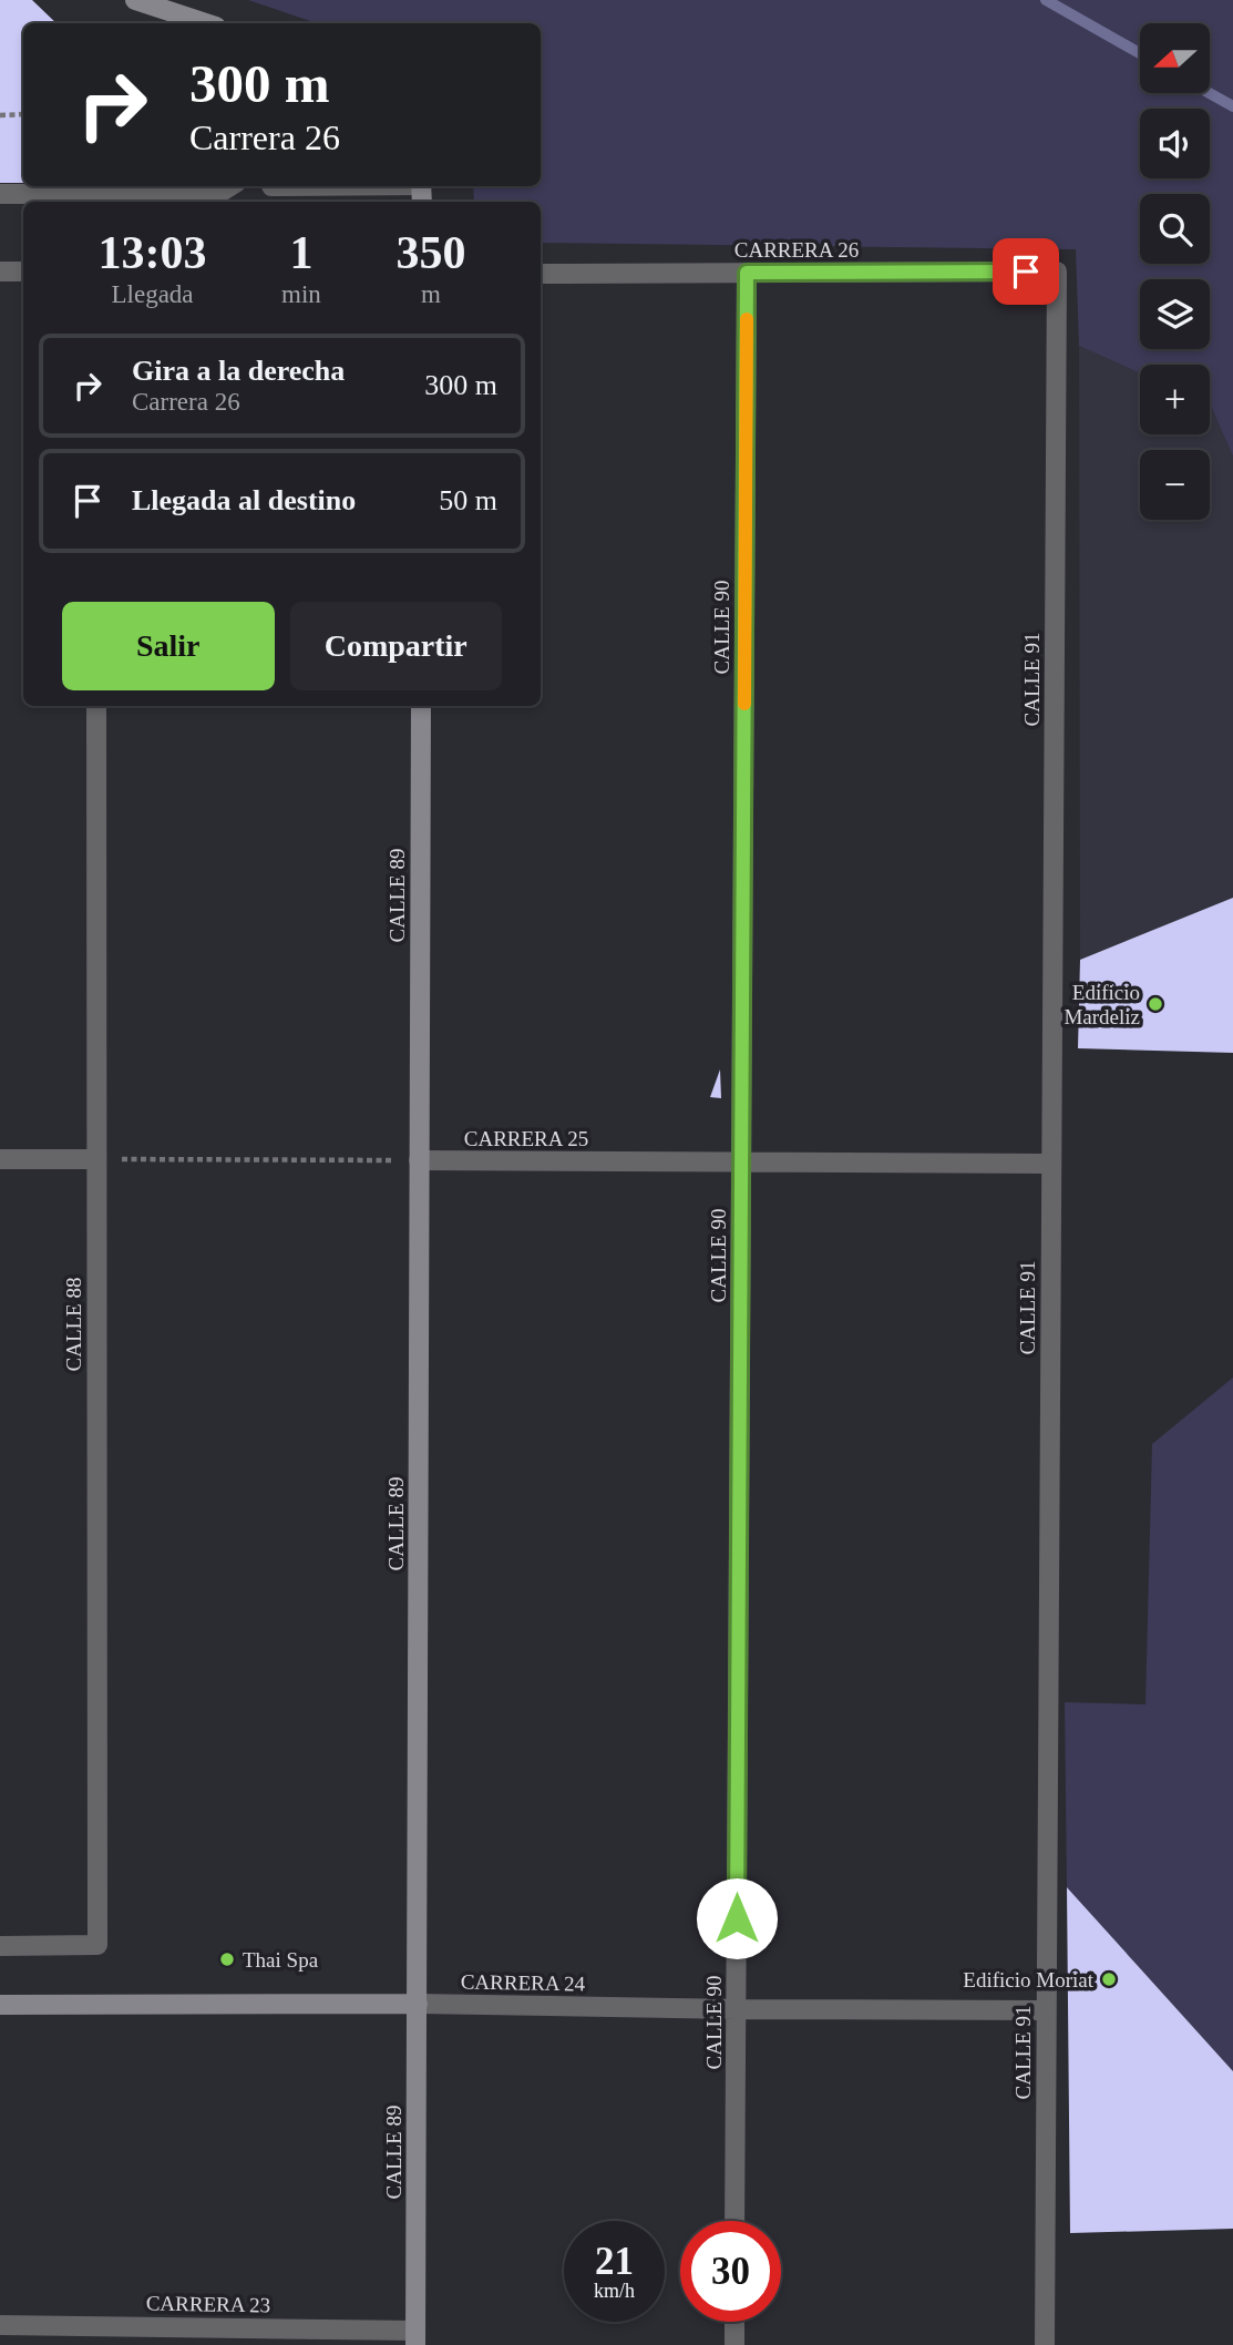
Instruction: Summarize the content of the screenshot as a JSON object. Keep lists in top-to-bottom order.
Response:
{
  "streets": {
    "street": [
      "CARRERA 26",
      "CALLE 90",
      "CALLE 91",
      "CALLE 89",
      "CARRERA 25",
      "CALLE 88",
      "CARRERA 24",
      "CARRERA 23"
    ]
  },
  "crossings": [
    ["CARRERA 26", "CALLE 90"],
    ["CARRERA 26", "CALLE 91"],
    ["CALLE 90", "CARRERA 25"],
    ["CALLE 90", "CARRERA 24"],
    ["CALLE 91", "CARRERA 25"],
    ["CALLE 91", "CARRERA 24"],
    ["CALLE 89", "CARRERA 25"],
    ["CALLE 89", "CARRERA 24"],
    ["CALLE 89", "CARRERA 23"]
  ],
  "places": ["Edificio Mardeliz", "Thai Spa", "Edificio Moriat"],
  "north": "left",
  "page": {
    "map_buttons": ["+", "−"],
    "turn": ["300 m", "Carrera 26"],
    "eta": [
      "13:03",
      "Llegada",
      "1",
      "min",
      "350",
      "m"
    ],
    "list": [
      {
        "name": "Gira a la derecha",
        "note": "Carrera 26",
        "value": "300 m"
      },
      {
        "name": "Llegada al destino",
        "value": "50 m"
      }
    ],
    "buttons": ["Salir", "Compartir"],
    "speed": "21 km/h",
    "limit": "30"
  }
}
